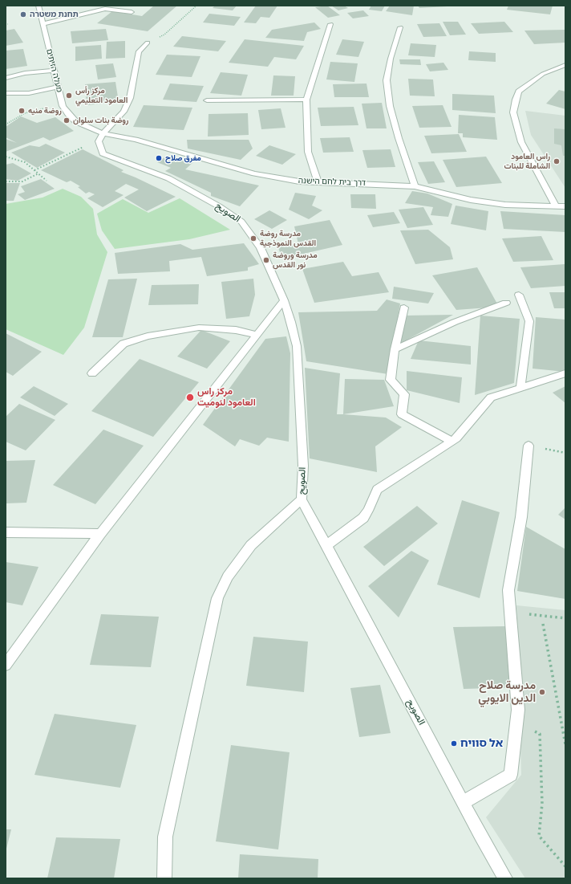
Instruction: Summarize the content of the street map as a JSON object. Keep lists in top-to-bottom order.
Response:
{
  "streets": {
    "street": ["מעלה הזיתים", "דרך בית לחם הישנה", "الصويح"]
  },
  "crossings": [
    ["מעלה הזיתים", "דרך בית לחם הישנה"]
  ],
  "places": [
    "תחנת משטרה",
    "مركز رأس العامود التعليمي",
    "روضة منيه",
    "روضة بنات سلوان",
    "مفرق صلاح",
    "راس العامود الشاملة للبنات",
    "مدرسة روضة القدس النموذجية",
    "مدرسة وروضة نور القدس",
    "مركز راس العامود لئوميت",
    "مدرسة صلاح الدين الايوبي",
    "אל סוויח"
  ]
}
